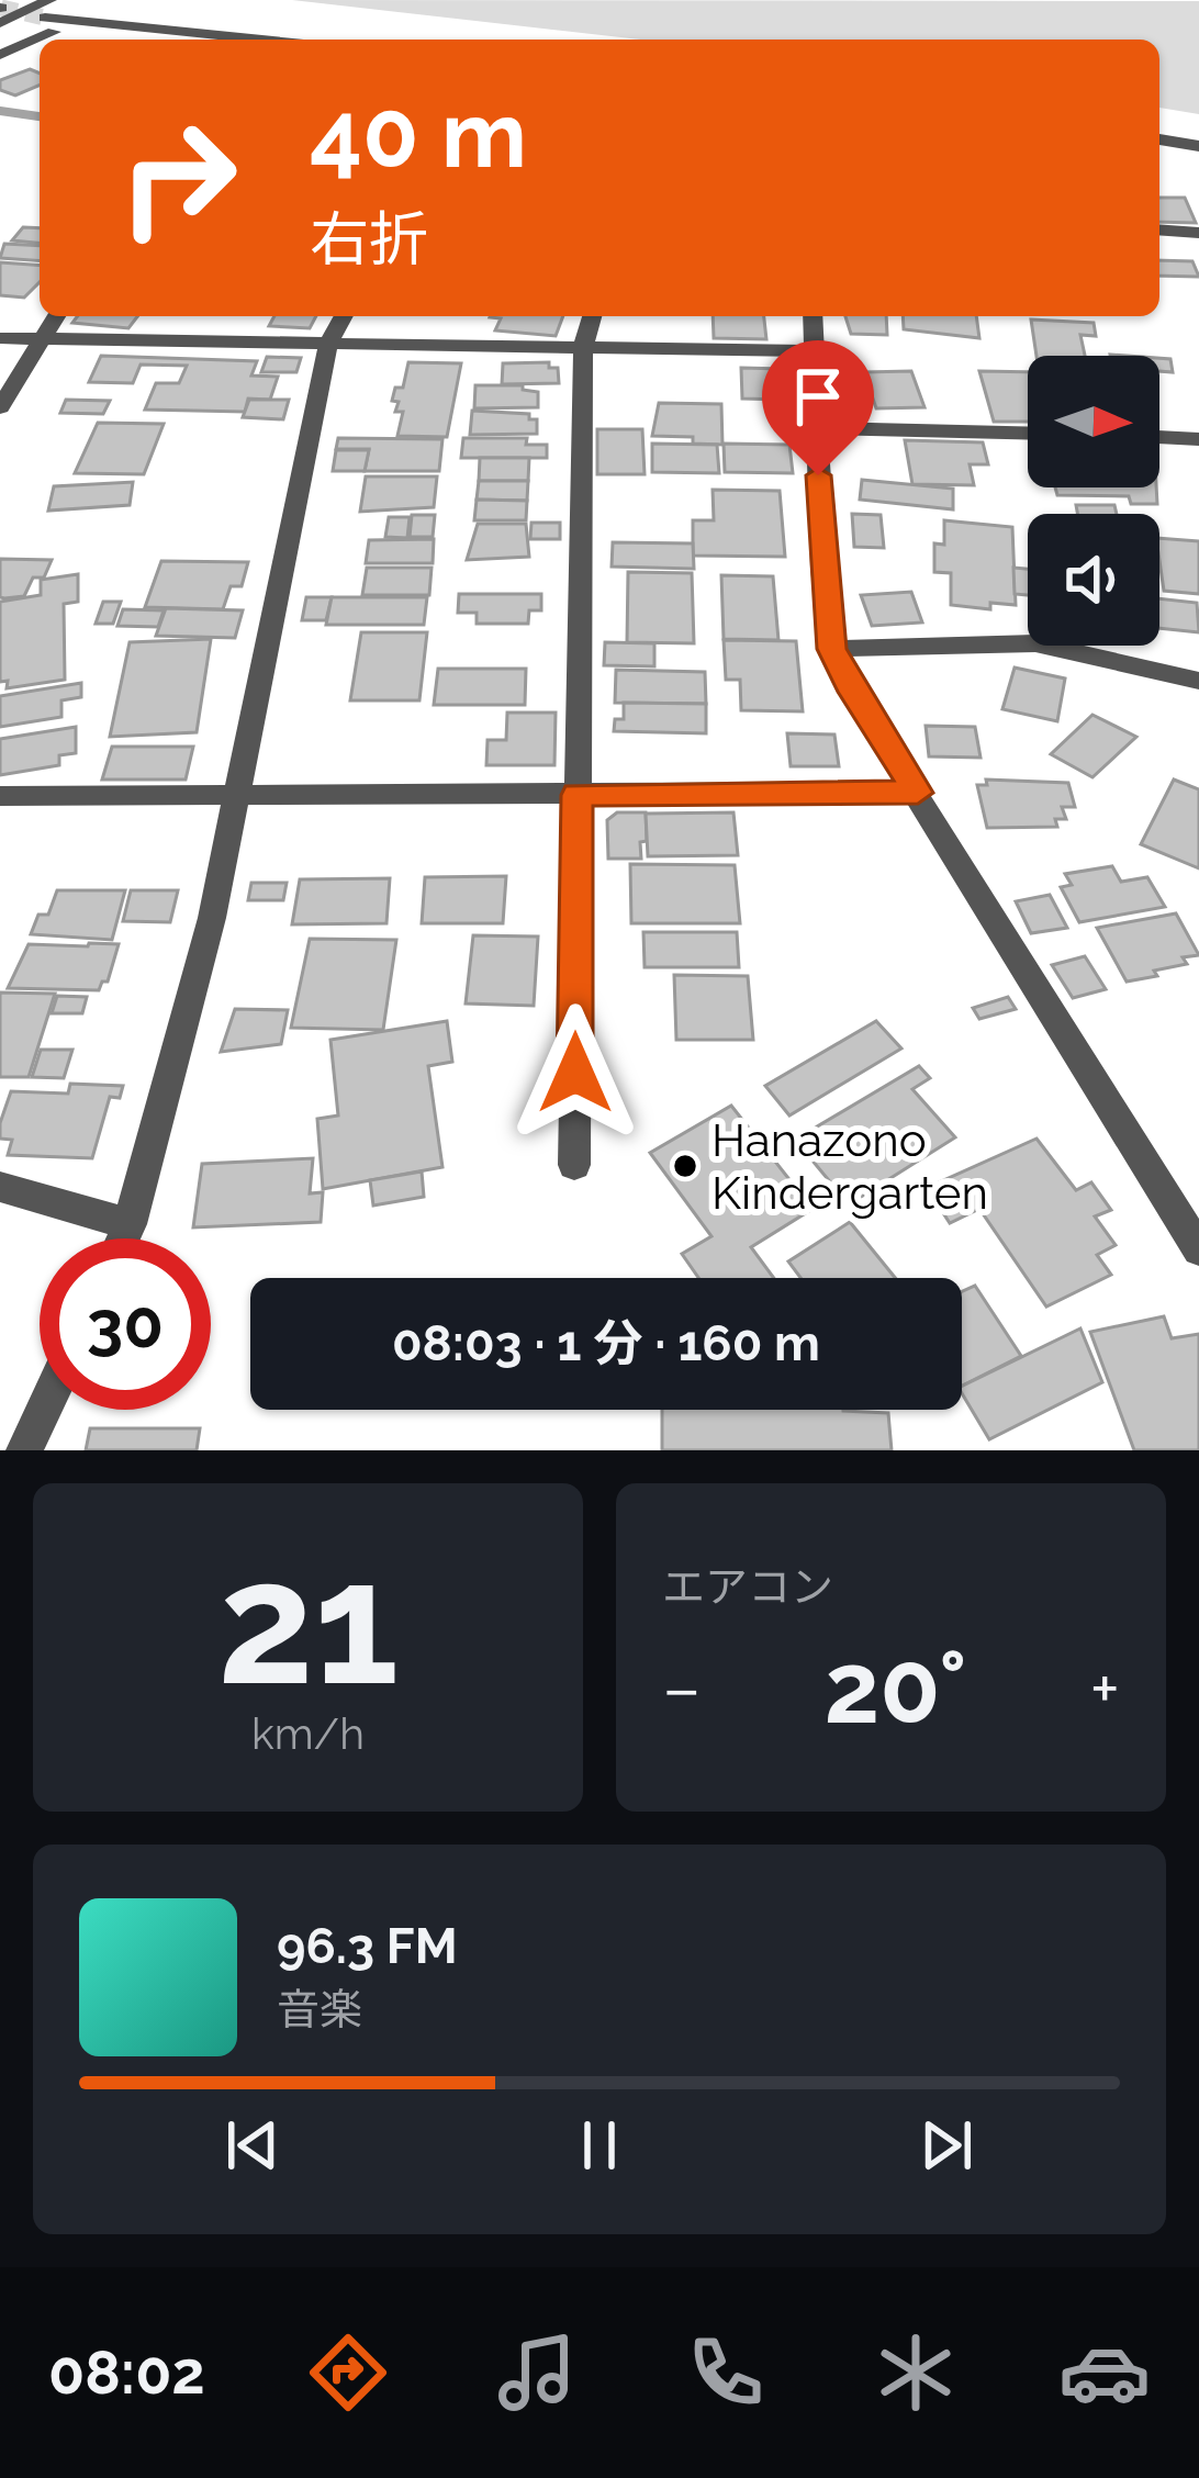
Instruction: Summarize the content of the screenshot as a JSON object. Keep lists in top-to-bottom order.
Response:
{
  "places": ["Hanazono Kindergarten"],
  "north": "right",
  "page": {
    "turn": ["40 m", "右折"],
    "limit": "30",
    "trip": "08:03 · 1 分 · 160 m",
    "tile": [
      ["21", "km/h"],
      "エアコン"
    ],
    "heat": ["−", "20°", "+"],
    "song": ["96.3 FM", "音楽"],
    "tabs": "08:02"
  }
}
